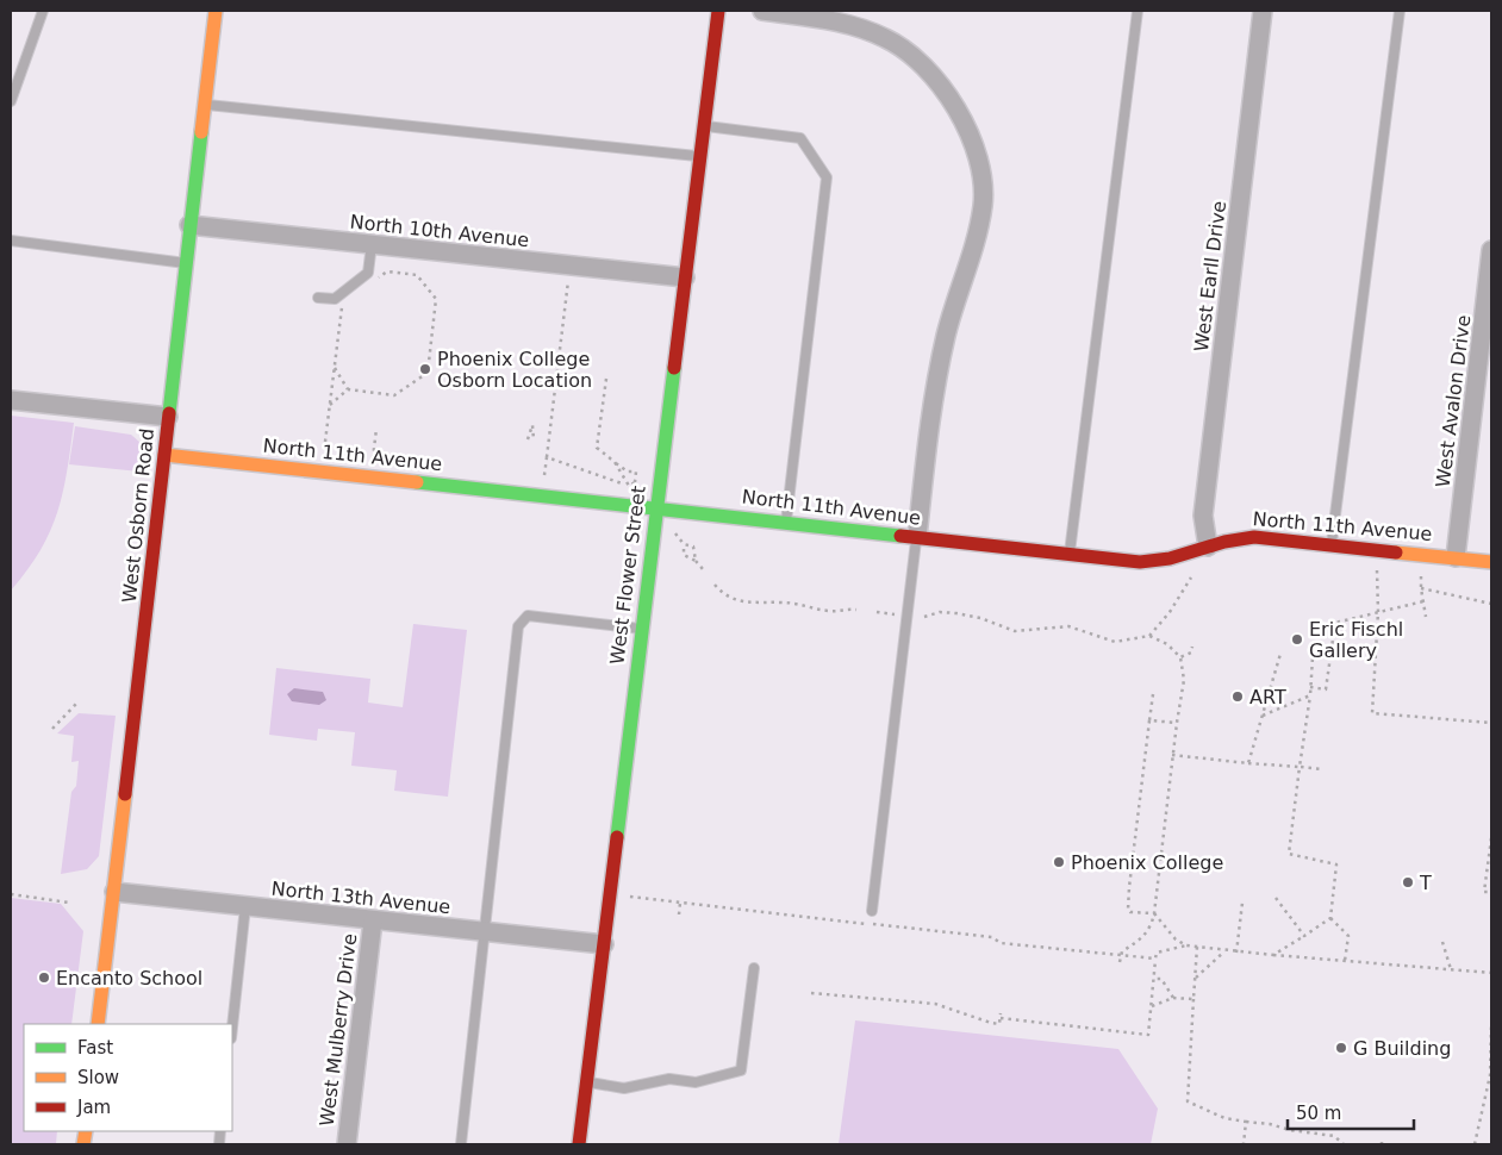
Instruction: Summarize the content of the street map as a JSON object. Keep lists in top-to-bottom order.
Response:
{
  "streets": {
    "street": [
      "North 10th Avenue",
      "West Earll Drive",
      "West Avalon Drive",
      "North 11th Avenue",
      "West Osborn Road",
      "West Flower Street",
      "North 13th Avenue",
      "West Mulberry Drive"
    ]
  },
  "crossings": [
    ["North 10th Avenue", "West Osborn Road"],
    ["North 10th Avenue", "West Flower Street"],
    ["West Earll Drive", "North 11th Avenue"],
    ["West Avalon Drive", "North 11th Avenue"],
    ["North 11th Avenue", "West Osborn Road"],
    ["North 11th Avenue", "West Flower Street"],
    ["West Osborn Road", "North 13th Avenue"],
    ["West Flower Street", "North 13th Avenue"],
    ["North 13th Avenue", "West Mulberry Drive"]
  ],
  "places": [
    "Phoenix College Osborn Location",
    "Eric Fischl Gallery",
    "ART",
    "Phoenix College",
    "T",
    "Encanto School",
    "G Building"
  ],
  "legend": ["Fast", "Slow", "Jam"],
  "scale_bar": "50 m"
}
